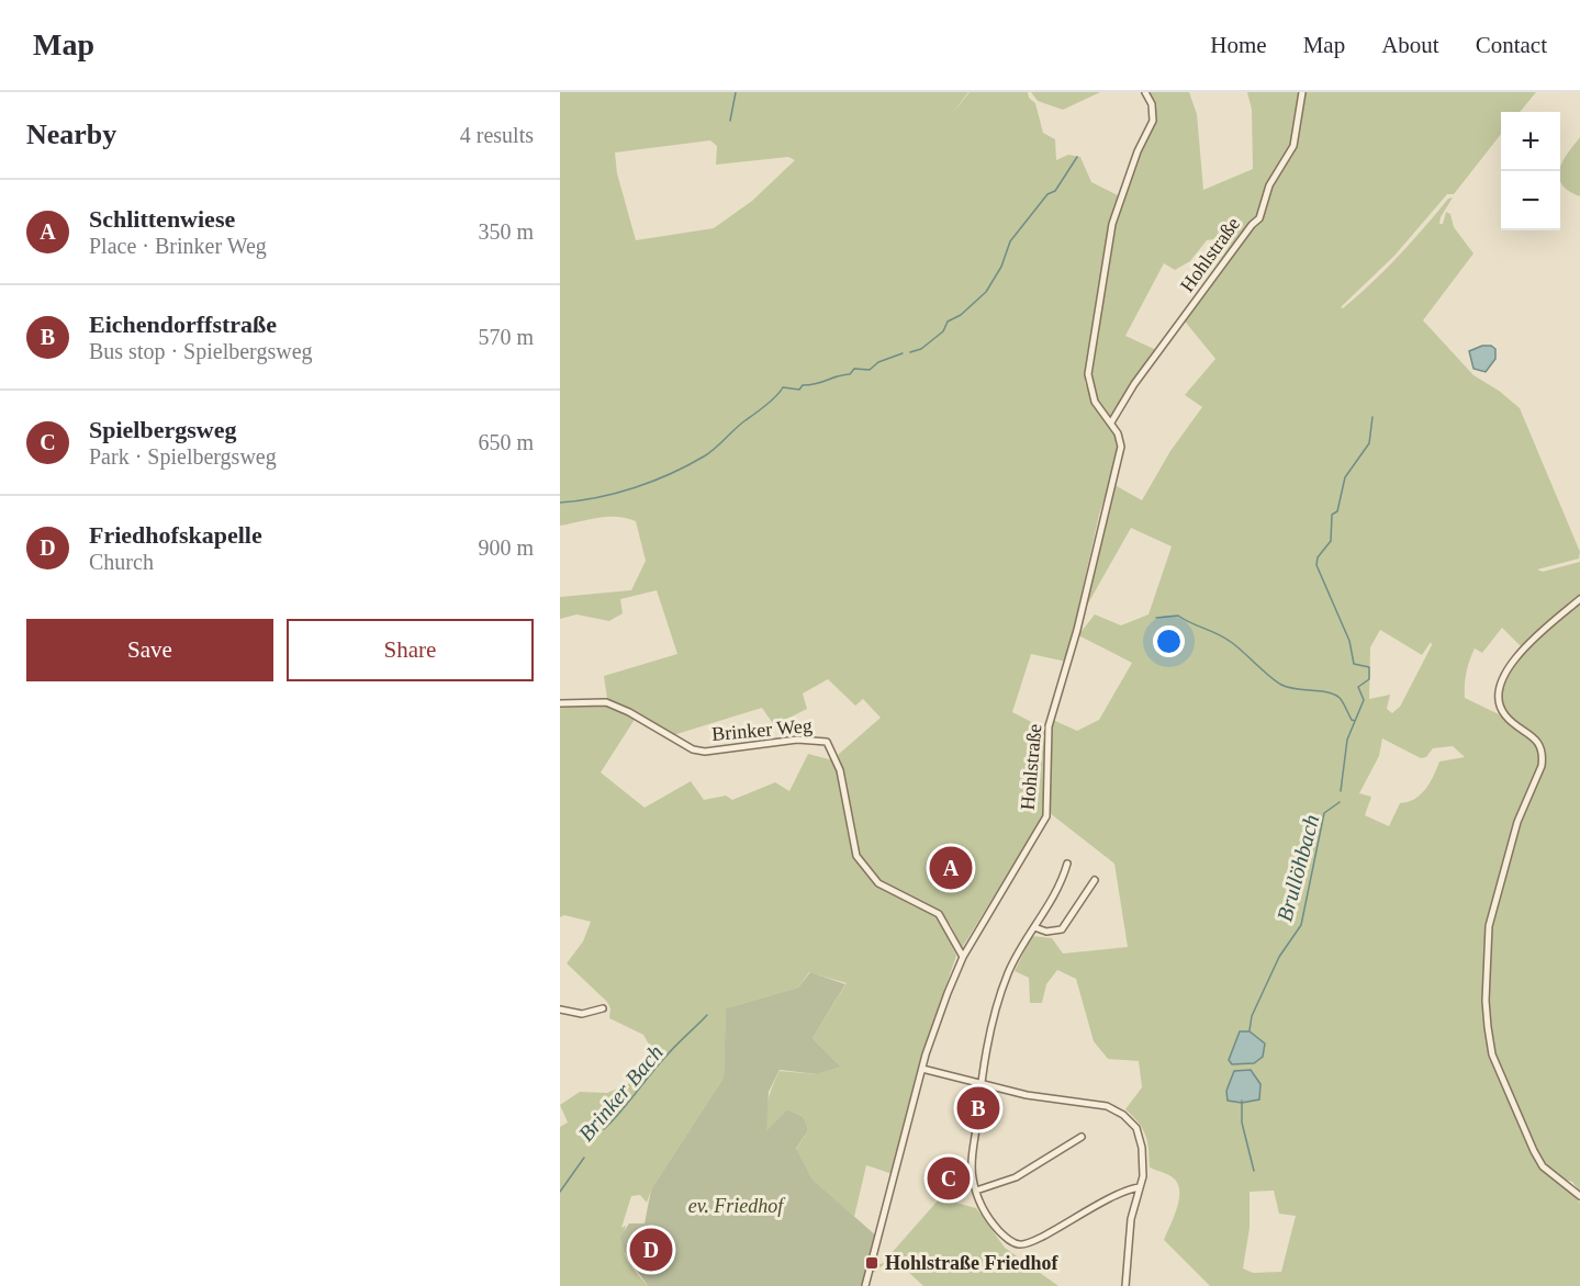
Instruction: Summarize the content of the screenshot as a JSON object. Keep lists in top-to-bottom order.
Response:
{
  "streets": {
    "street": ["Hohlstraße", "Brinker Weg"]
  },
  "crossings": [
    ["Hohlstraße", "Brinker Weg"]
  ],
  "water": ["Brullöhbach", "Brinker Bach"],
  "parks": ["ev. Friedhof"],
  "places": {
    "transit": ["Hohlstraße Friedhof"]
  },
  "page": {
    "header": "Map",
    "nav": [
      "Home",
      "Map",
      "About",
      "Contact"
    ],
    "heading": ["Nearby", "4 results"],
    "map_buttons": ["+", "−"],
    "list": [
      {
        "mark": "A",
        "name": "Schlittenwiese",
        "note": "Place · Brinker Weg",
        "value": "350 m"
      },
      {
        "mark": "B",
        "name": "Eichendorffstraße",
        "note": "Bus stop · Spielbergsweg",
        "value": "570 m"
      },
      {
        "mark": "C",
        "name": "Spielbergsweg",
        "note": "Park · Spielbergsweg",
        "value": "650 m"
      },
      {
        "mark": "D",
        "name": "Friedhofskapelle",
        "note": "Church",
        "value": "900 m"
      }
    ],
    "buttons": ["Save", "Share"],
    "pins": [
      "A",
      "B",
      "C",
      "D"
    ]
  }
}
